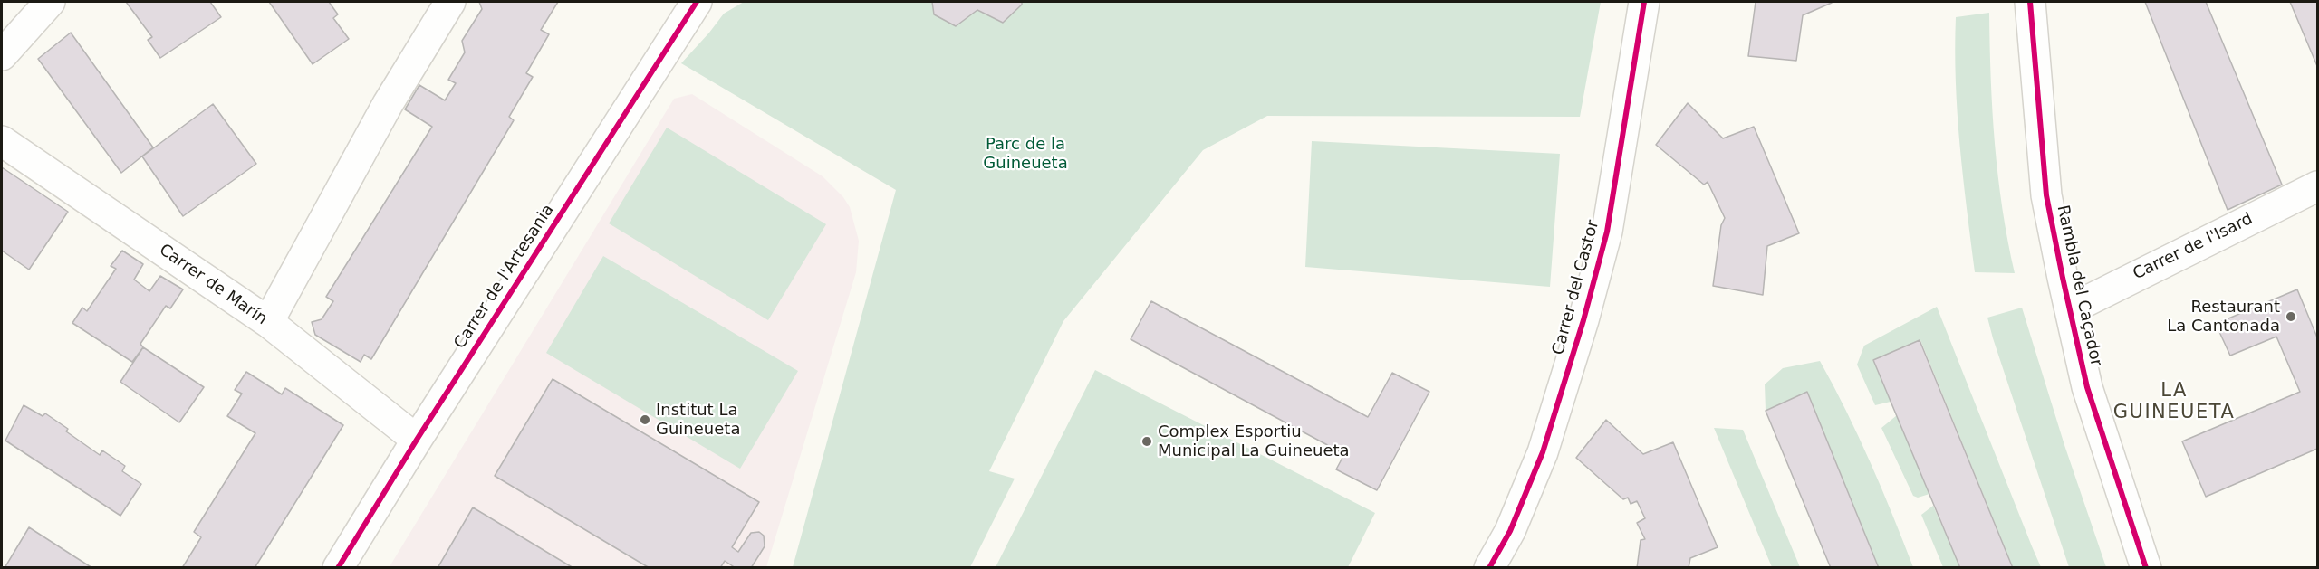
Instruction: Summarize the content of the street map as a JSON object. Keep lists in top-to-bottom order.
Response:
{
  "streets": {
    "street": [
      "Carrer de l'Isard",
      "Carrer de l'Artesania",
      "Carrer de Marín",
      "Rambla del Caçador",
      "Carrer del Castor"
    ]
  },
  "crossings": [
    ["Carrer de l'Isard", "Rambla del Caçador"],
    ["Carrer de l'Artesania", "Carrer de Marín"]
  ],
  "districts": ["LA GUINEUETA"],
  "parks": ["Parc de la Guineueta"],
  "places": ["Restaurant La Cantonada", "Institut La Guineueta", "Complex Esportiu Municipal La Guineueta"]
}
